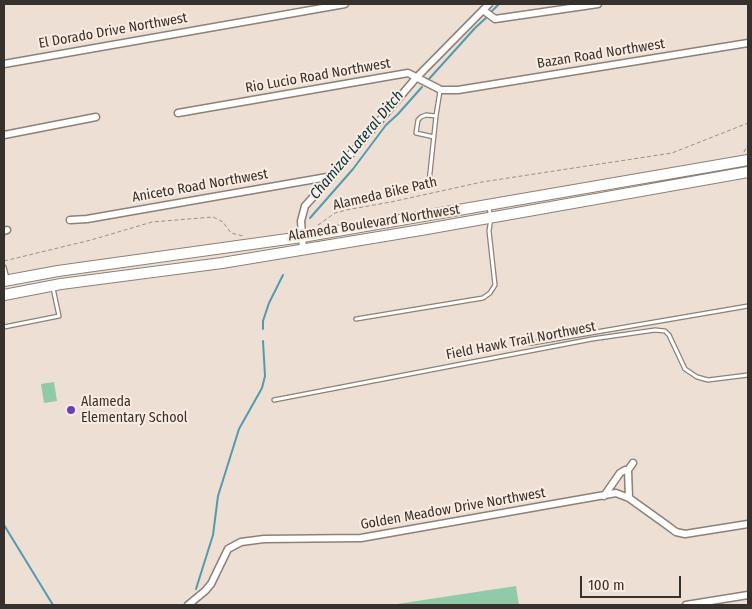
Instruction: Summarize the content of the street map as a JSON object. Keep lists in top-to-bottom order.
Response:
{
  "streets": {
    "main road": ["Alameda Boulevard Northwest"],
    "street": [
      "El Dorado Drive Northwest",
      "Bazan Road Northwest",
      "Rio Lucio Road Northwest",
      "Aniceto Road Northwest",
      "Golden Meadow Drive Northwest"
    ],
    "lane": ["Field Hawk Trail Northwest"],
    "path": ["Alameda Bike Path"]
  },
  "crossings": [
    ["Bazan Road Northwest", "Rio Lucio Road Northwest"]
  ],
  "water": ["Chamizal Lateral Ditch"],
  "places": ["Alameda Elementary School"],
  "scale_bar": "100 m"
}
